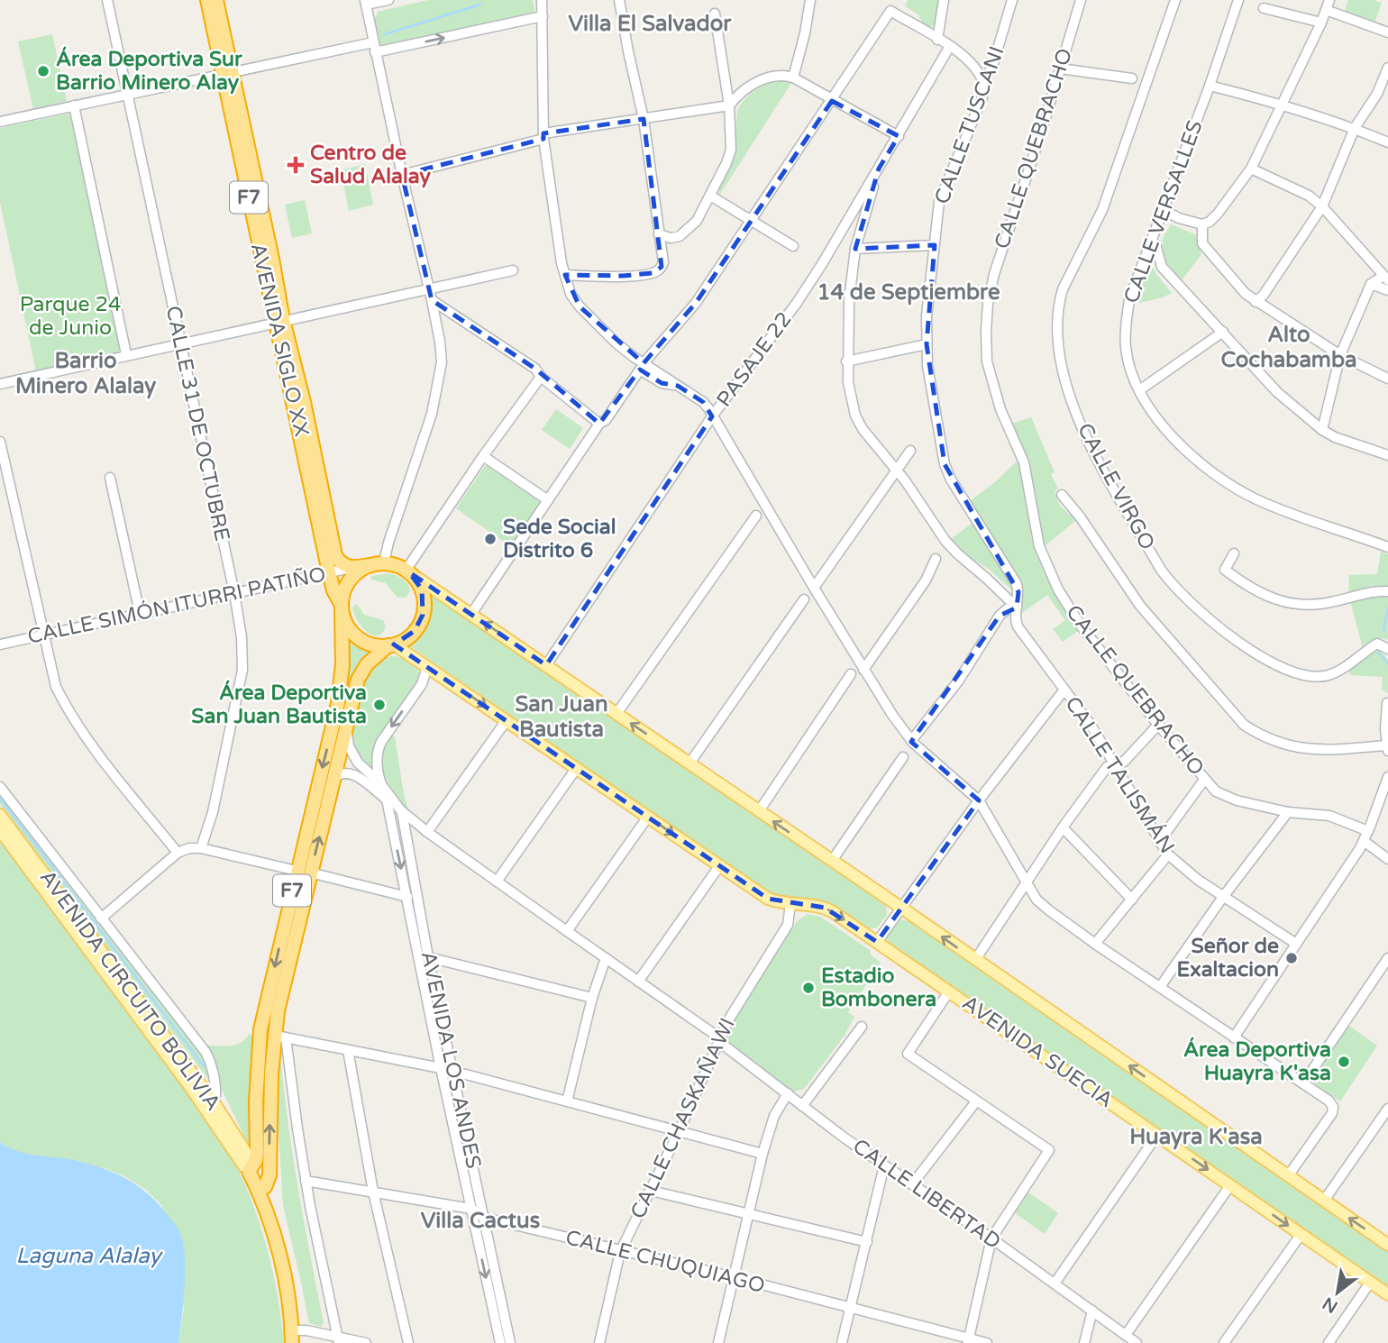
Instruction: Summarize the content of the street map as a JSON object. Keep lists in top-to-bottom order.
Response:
{
  "streets": {
    "highway": ["F7", "AVENIDA SIGLO XX", "AVENIDA CIRCUITO BOLIVIA"],
    "main road": ["AVENIDA SUECIA"],
    "street": [
      "CALLE TUSCANI",
      "CALLE QUEBRACHO",
      "CALLE VERSALLES",
      "PASAJE 22",
      "CALLE 31 DE OCTUBRE",
      "CALLE VIRGO",
      "CALLE SIMÓN ITURRI PATIÑO",
      "CALLE TALISMÁN",
      "AVENIDA LOS ANDES",
      "CALLE CHASKAÑAWI",
      "CALLE LIBERTAD",
      "CALLE CHUQUIAGO"
    ]
  },
  "crossings": [
    ["CALLE TUSCANI", "CALLE TALISMÁN"],
    ["F7", "AVENIDA SIGLO XX"],
    ["F7", "AVENIDA SUECIA"],
    ["AVENIDA SIGLO XX", "CALLE SIMÓN ITURRI PATIÑO"],
    ["AVENIDA SIGLO XX", "AVENIDA CIRCUITO BOLIVIA"],
    ["AVENIDA SIGLO XX", "AVENIDA SUECIA"],
    ["AVENIDA SIGLO XX", "AVENIDA LOS ANDES"],
    ["AVENIDA SIGLO XX", "CALLE LIBERTAD"],
    ["PASAJE 22", "CALLE TALISMÁN"],
    ["PASAJE 22", "AVENIDA SUECIA"],
    ["CALLE 31 DE OCTUBRE", "CALLE SIMÓN ITURRI PATIÑO"],
    ["AVENIDA SUECIA", "AVENIDA LOS ANDES"],
    ["AVENIDA SUECIA", "CALLE CHASKAÑAWI"],
    ["AVENIDA LOS ANDES", "CALLE LIBERTAD"],
    ["AVENIDA LOS ANDES", "CALLE CHUQUIAGO"],
    ["CALLE CHASKAÑAWI", "CALLE LIBERTAD"],
    ["CALLE CHASKAÑAWI", "CALLE CHUQUIAGO"]
  ],
  "districts": [
    "Villa El Salvador",
    "14 de Septiembre",
    "Alto Cochabamba",
    "Barrio Minero Alalay",
    "San Juan Bautista",
    "Huayra K'asa",
    "Villa Cactus"
  ],
  "water": ["Laguna Alalay"],
  "parks": ["Parque 24 de Junio"],
  "places": {
    "other": [
      "Área Deportiva Sur Barrio Minero Alay",
      "Sede Social Distrito 6",
      "Área Deportiva San Juan Bautista",
      "Señor de Exaltacion",
      "Estadio Bombonera",
      "Área Deportiva Huayra K'asa"
    ],
    "health": ["Centro de Salud Alalay"]
  },
  "north": "bottom left"
}
